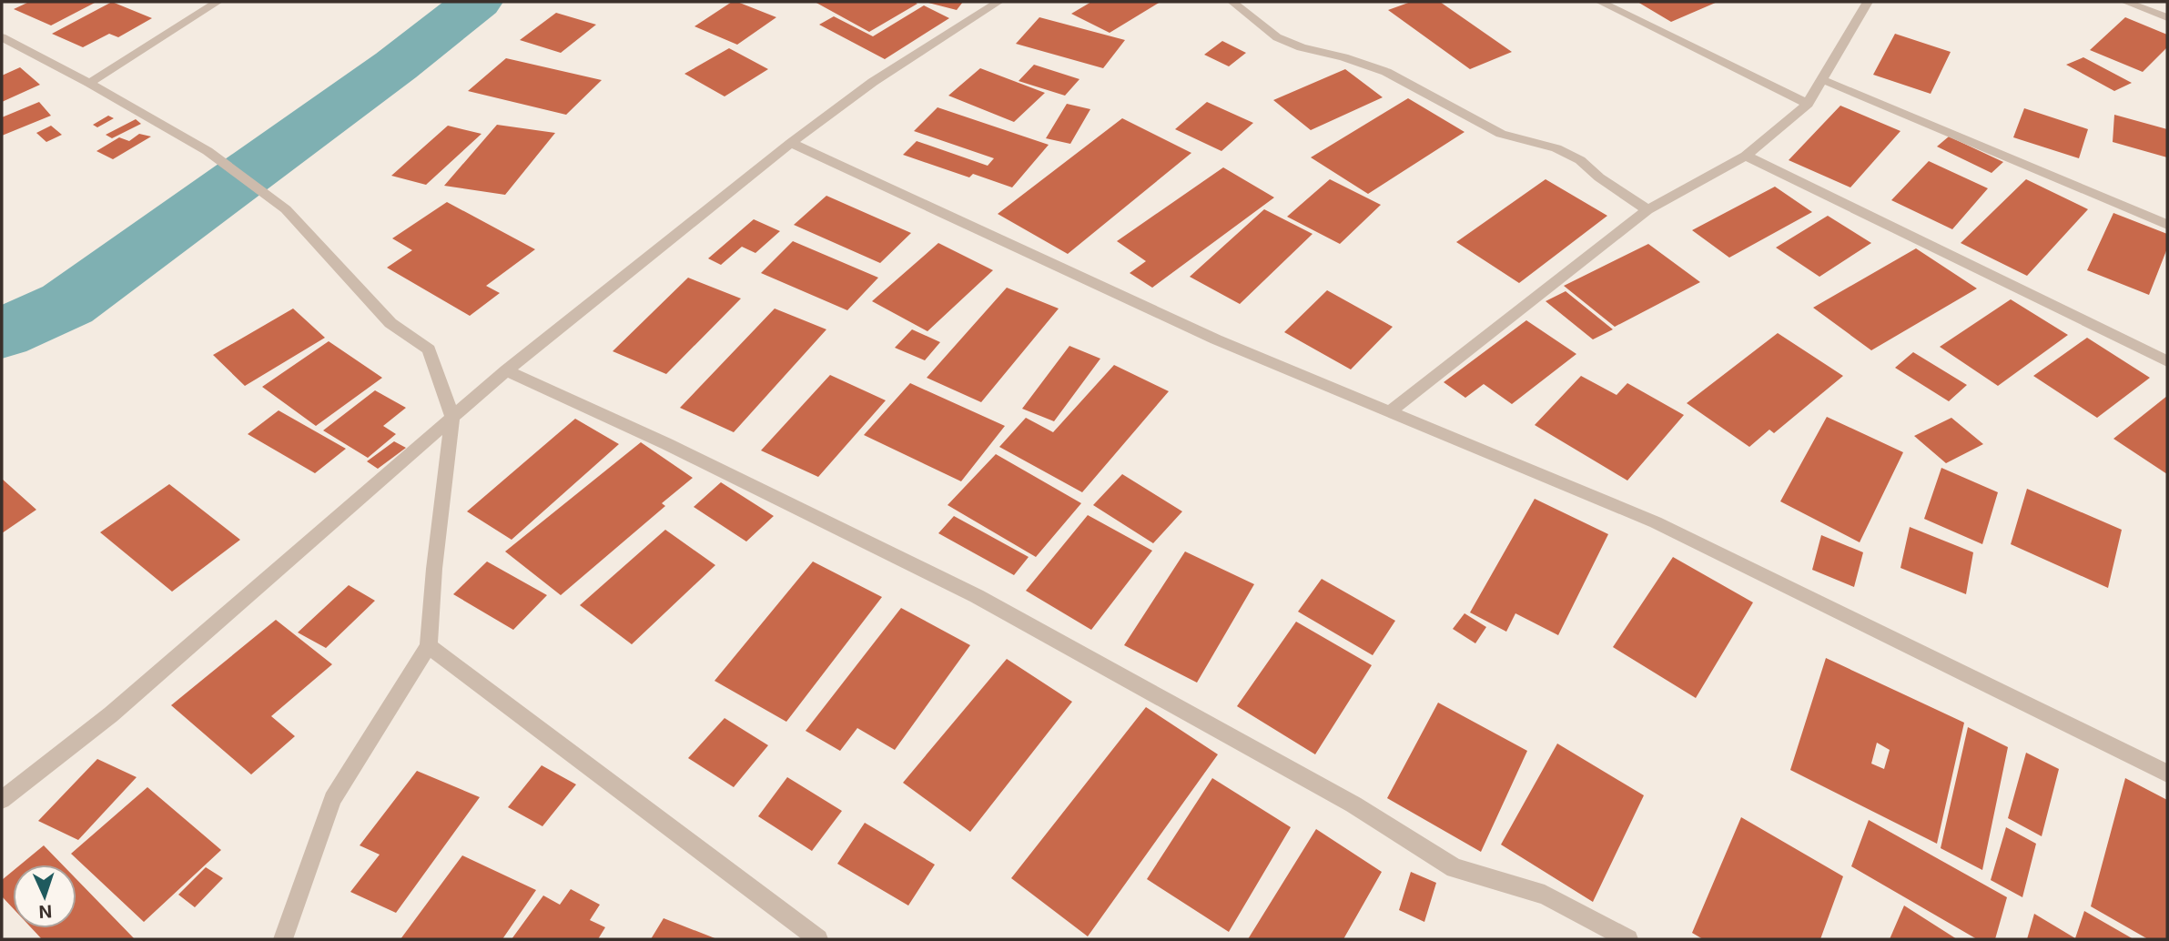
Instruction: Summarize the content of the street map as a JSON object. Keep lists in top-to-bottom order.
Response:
{
  "north": "bottom"
}
